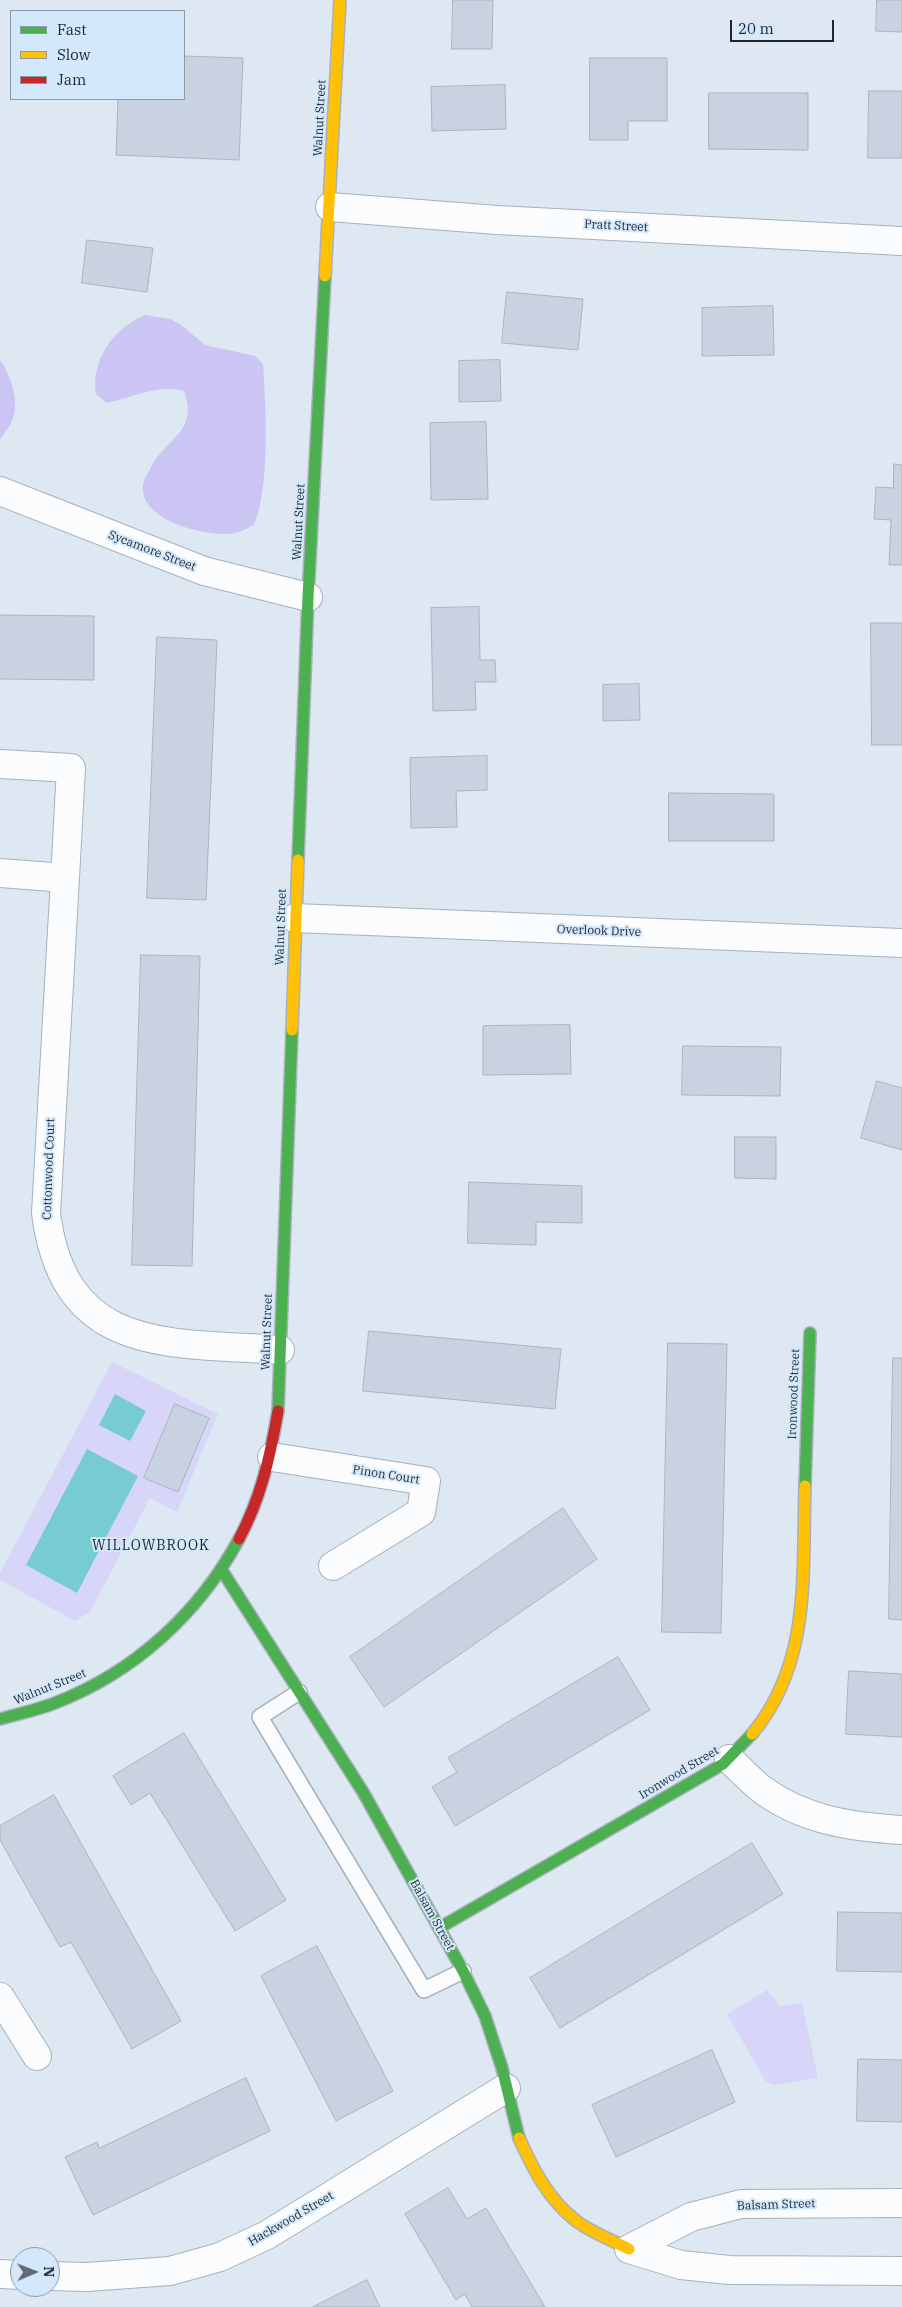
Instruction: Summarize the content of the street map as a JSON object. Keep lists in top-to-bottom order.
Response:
{
  "streets": {
    "street": [
      "Walnut Street",
      "Pratt Street",
      "Sycamore Street",
      "Overlook Drive",
      "Cottonwood Court",
      "Ironwood Street",
      "Pinon Court",
      "Balsam Street",
      "Hackwood Street"
    ]
  },
  "crossings": [
    ["Walnut Street", "Pratt Street"],
    ["Walnut Street", "Sycamore Street"],
    ["Walnut Street", "Overlook Drive"],
    ["Walnut Street", "Cottonwood Court"],
    ["Walnut Street", "Pinon Court"],
    ["Walnut Street", "Balsam Street"],
    ["Ironwood Street", "Balsam Street"],
    ["Balsam Street", "Hackwood Street"]
  ],
  "districts": ["WILLOWBROOK"],
  "legend": ["Fast", "Slow", "Jam"],
  "scale_bar": "20 m",
  "north": "right"
}
